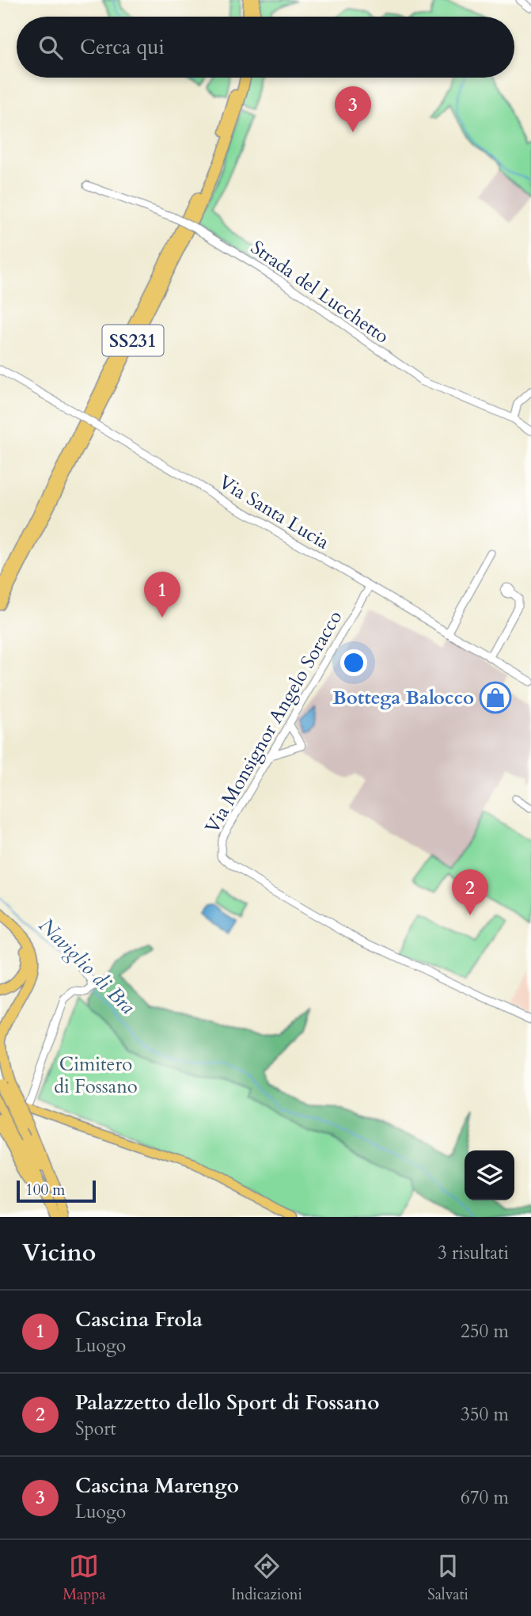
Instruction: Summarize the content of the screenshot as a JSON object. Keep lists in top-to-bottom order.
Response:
{
  "streets": {
    "highway": ["SS231"],
    "street": ["Strada del Lucchetto", "Via Santa Lucia", "Via Monsignor Angelo Soracco"]
  },
  "crossings": [
    ["Via Santa Lucia", "Via Monsignor Angelo Soracco"]
  ],
  "water": ["Naviglio di Bra"],
  "parks": ["Cimitero di Fossano"],
  "places": {
    "shop": ["Bottega Balocco"]
  },
  "scale_bar": "100 m",
  "page": {
    "search": "Cerca qui",
    "pins": ["3", "1", "2"],
    "scale": "100 m",
    "heading": ["Vicino", "3 risultati"],
    "list": [
      {
        "mark": "1",
        "name": "Cascina Frola",
        "note": "Luogo",
        "value": "250 m"
      },
      {
        "mark": "2",
        "name": "Palazzetto dello Sport di Fossano",
        "note": "Sport",
        "value": "350 m"
      },
      {
        "mark": "3",
        "name": "Cascina Marengo",
        "note": "Luogo",
        "value": "670 m"
      }
    ],
    "nav": ["Mappa", "Indicazioni", "Salvati"]
  }
}
